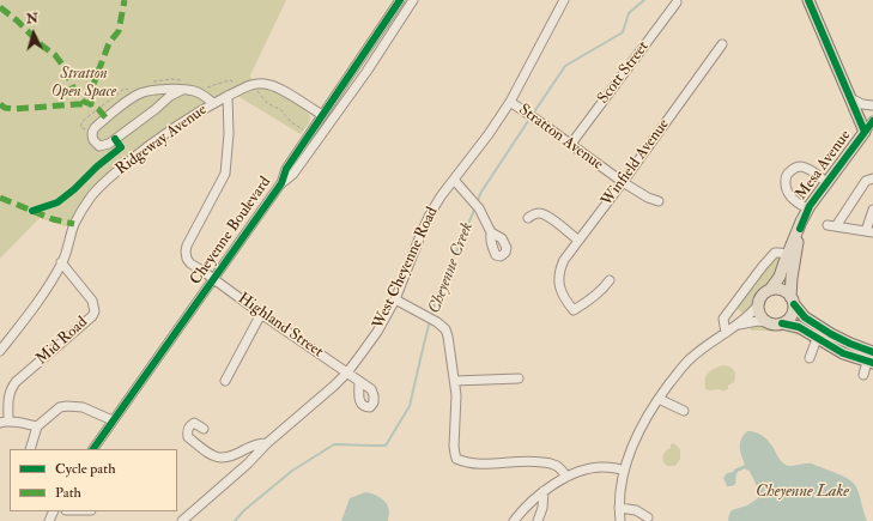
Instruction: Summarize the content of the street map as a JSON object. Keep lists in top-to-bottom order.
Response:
{
  "streets": {
    "main road": ["Mesa Avenue"],
    "street": [
      "Scott Street",
      "Stratton Avenue",
      "Ridgeway Avenue",
      "Winfield Avenue",
      "Cheyenne Boulevard",
      "West Cheyenne Road",
      "Highland Street",
      "Mid Road"
    ]
  },
  "crossings": [
    ["Scott Street", "Stratton Avenue"],
    ["Stratton Avenue", "Winfield Avenue"],
    ["Stratton Avenue", "West Cheyenne Road"],
    ["Ridgeway Avenue", "Cheyenne Boulevard"],
    ["Ridgeway Avenue", "Highland Street"],
    ["Ridgeway Avenue", "Mid Road"],
    ["Cheyenne Boulevard", "Highland Street"],
    ["West Cheyenne Road", "Highland Street"]
  ],
  "water": ["Cheyenne Creek", "Cheyenne Lake"],
  "parks": ["Stratton Open Space"],
  "legend": ["Cycle path", "Path"],
  "north": "top"
}
